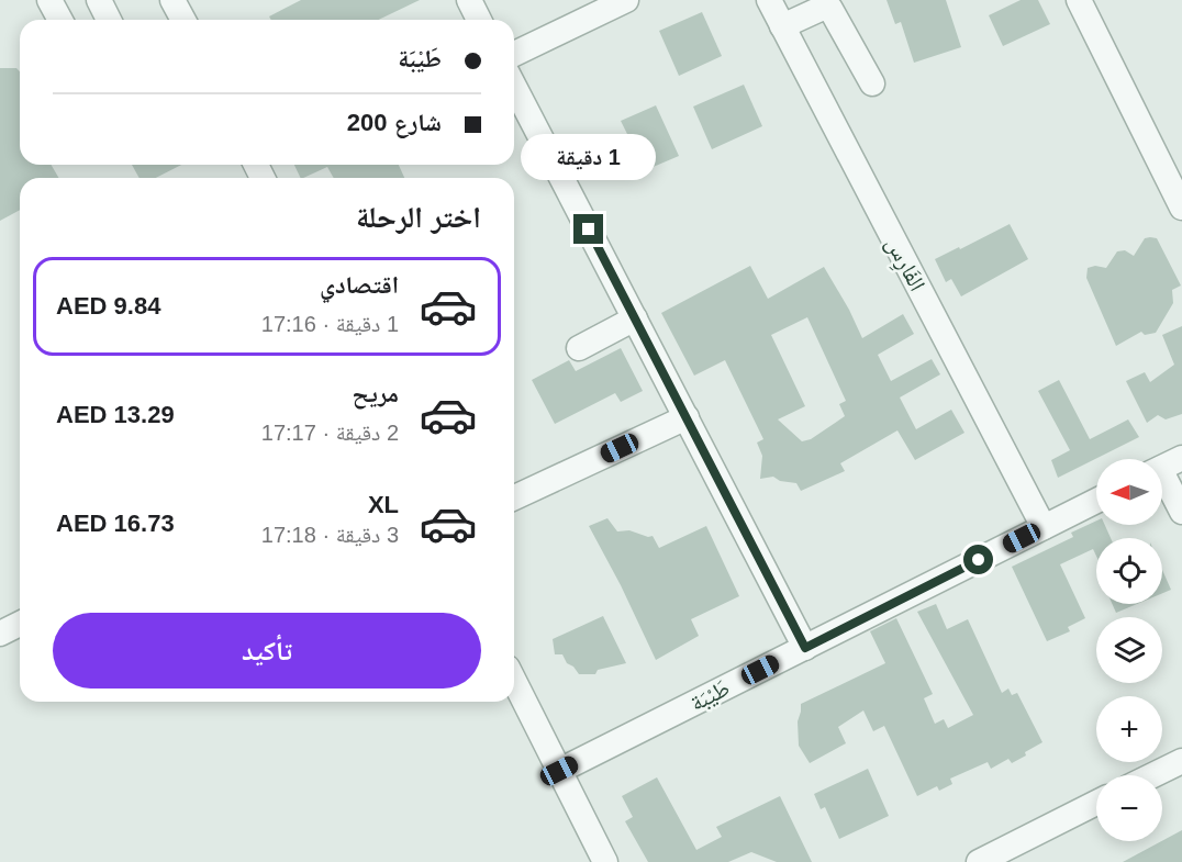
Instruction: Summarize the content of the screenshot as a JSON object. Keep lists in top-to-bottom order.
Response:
{
  "streets": {
    "street": ["الفَارِس", "طَيْبَة"]
  },
  "crossings": [
    ["الفَارِس", "طَيْبَة"]
  ],
  "north": "left",
  "page": {
    "banner": ["طَيْبَة", "شارع 200"],
    "bubble": "1 دقيقة",
    "heading": "اختر الرحلة",
    "list": [
      {
        "name": "اقتصادي",
        "note": "1 دقيقة · 17:16",
        "value": "AED 9.84"
      },
      {
        "name": "مريح",
        "note": "2 دقيقة · 17:17",
        "value": "AED 13.29"
      },
      {
        "name": "XL",
        "note": "3 دقيقة · 17:18",
        "value": "AED 16.73"
      }
    ],
    "map_buttons": ["+", "−"],
    "buttons": "تأكيد"
  }
}
